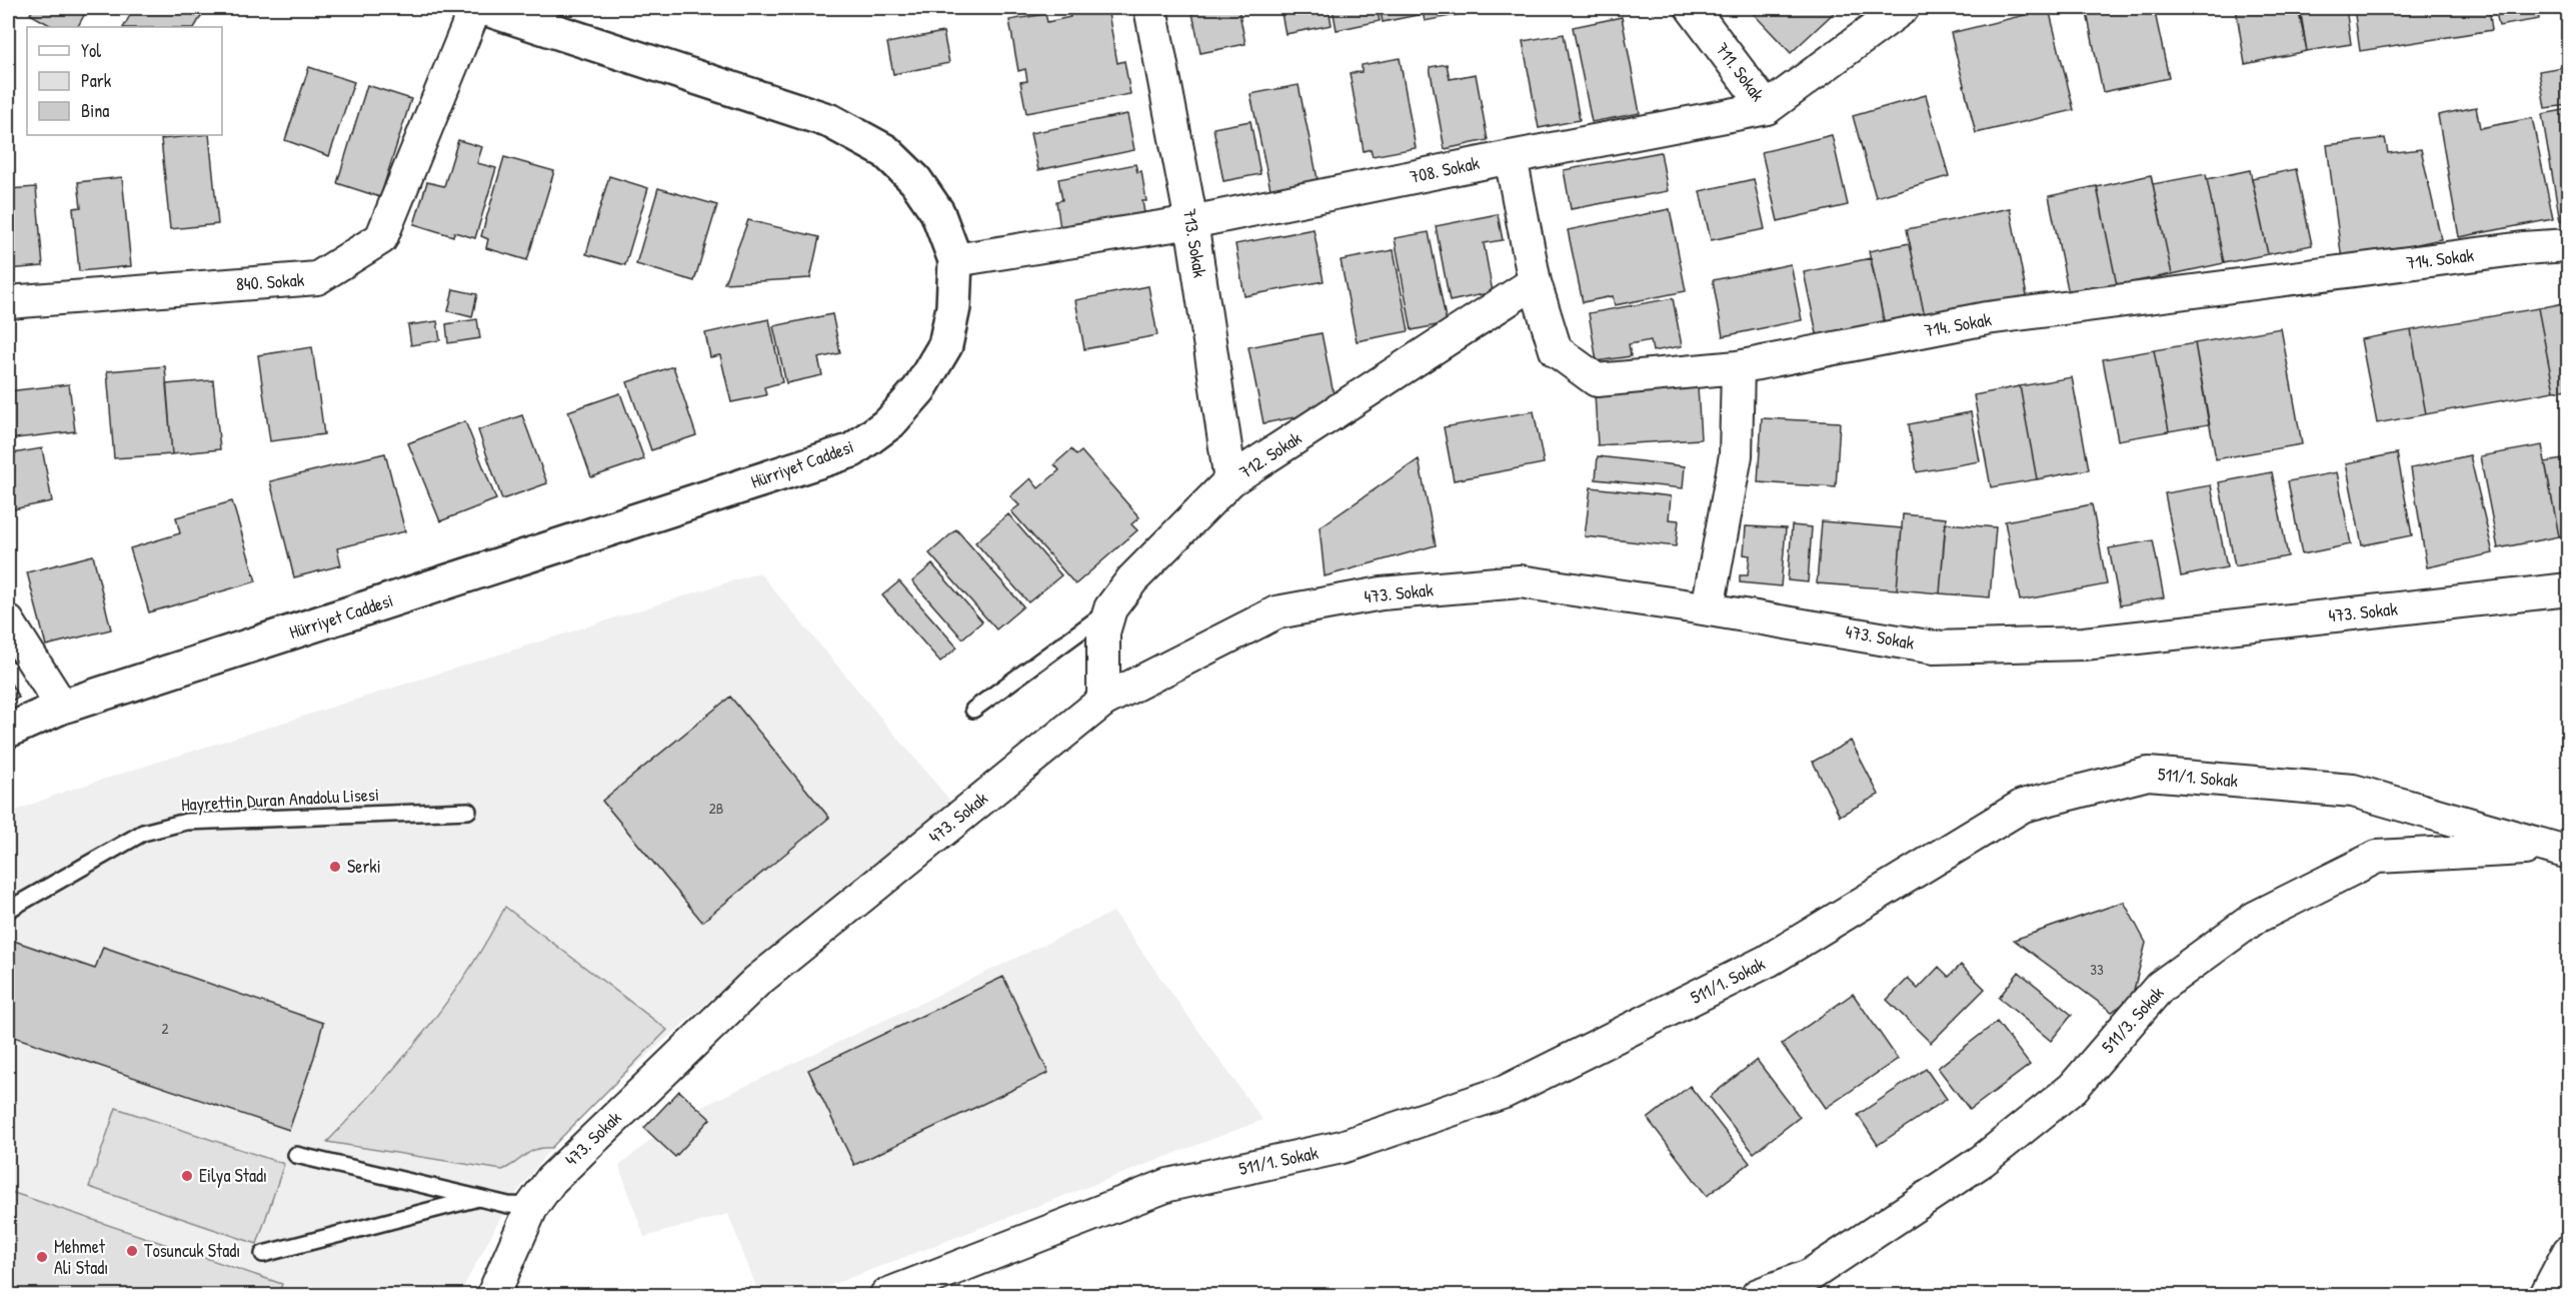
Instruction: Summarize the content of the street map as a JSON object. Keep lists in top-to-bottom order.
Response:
{
  "streets": {
    "main road": ["Hürriyet Caddesi"],
    "street": [
      "711. Sokak",
      "708. Sokak",
      "713. Sokak",
      "714. Sokak",
      "840. Sokak",
      "712. Sokak",
      "473. Sokak",
      "511/1. Sokak",
      "511/3. Sokak"
    ],
    "lane": ["Hayrettin Duran Anadolu Lisesi"]
  },
  "crossings": [
    ["711. Sokak", "708. Sokak"],
    ["708. Sokak", "713. Sokak"],
    ["708. Sokak", "714. Sokak"],
    ["708. Sokak", "Hürriyet Caddesi"],
    ["713. Sokak", "712. Sokak"],
    ["714. Sokak", "712. Sokak"],
    ["712. Sokak", "473. Sokak"],
    ["511/1. Sokak", "511/3. Sokak"]
  ],
  "places": [
    "Serki",
    "Eilya Stadı",
    "Tosuncuk Stadı",
    "Mehmet Ali Stadı"
  ],
  "house_numbers": ["2B", "33", "2"],
  "legend": ["Yol", "Park", "Bina"]
}
